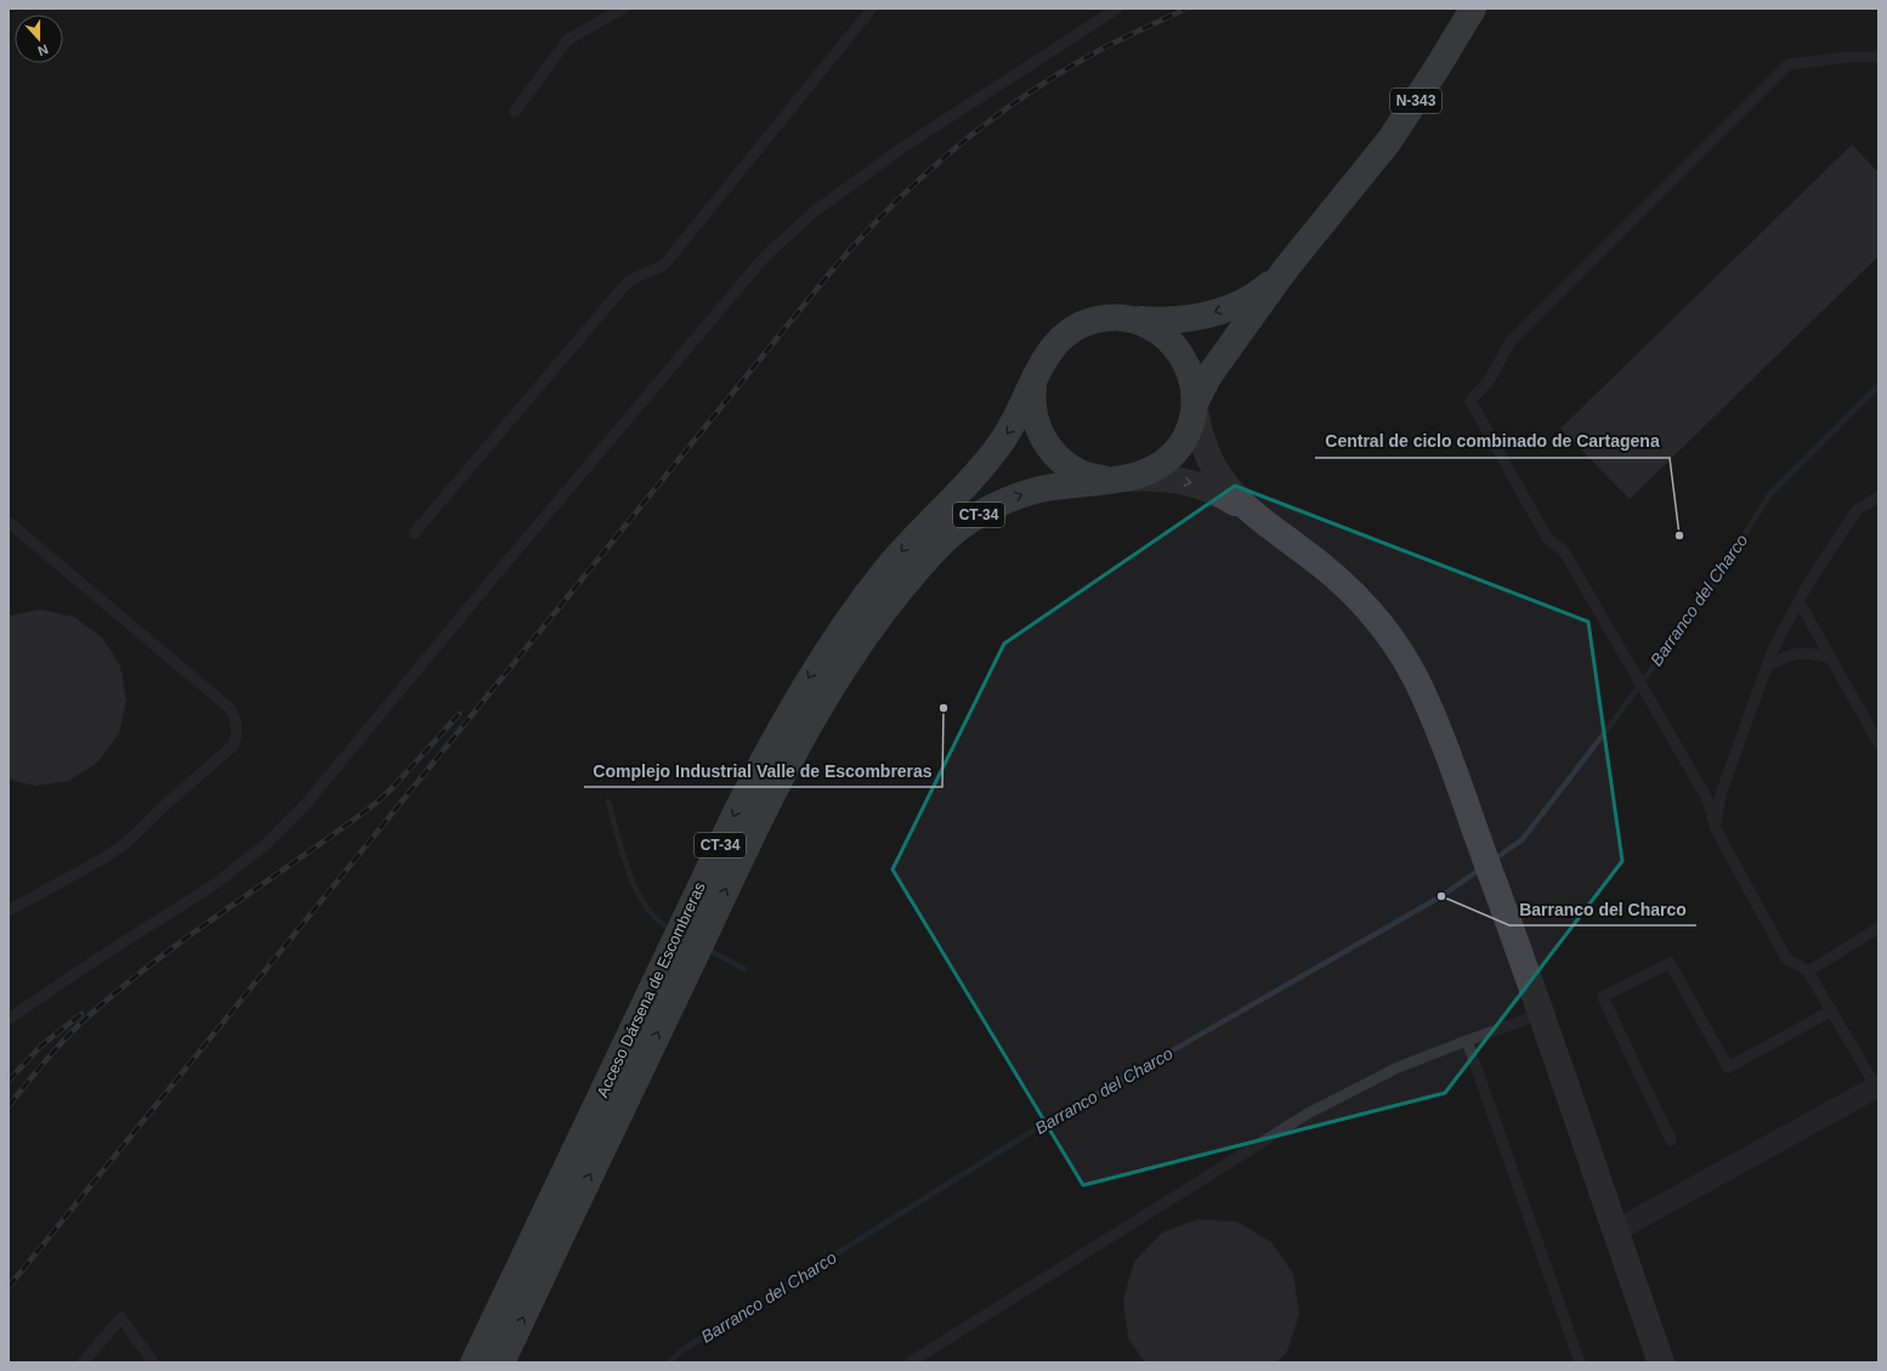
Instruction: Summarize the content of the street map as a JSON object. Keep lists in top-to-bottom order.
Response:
{
  "streets": {
    "highway": ["N-343", "CT-34", "Acceso Dársena de Escombreras"]
  },
  "crossings": [
    ["N-343", "Acceso Dársena de Escombreras"]
  ],
  "water": ["Barranco del Charco"],
  "places": ["Central de ciclo combinado de Cartagena", "Complejo Industrial Valle de Escombreras", "Barranco del Charco"],
  "north": "bottom"
}
